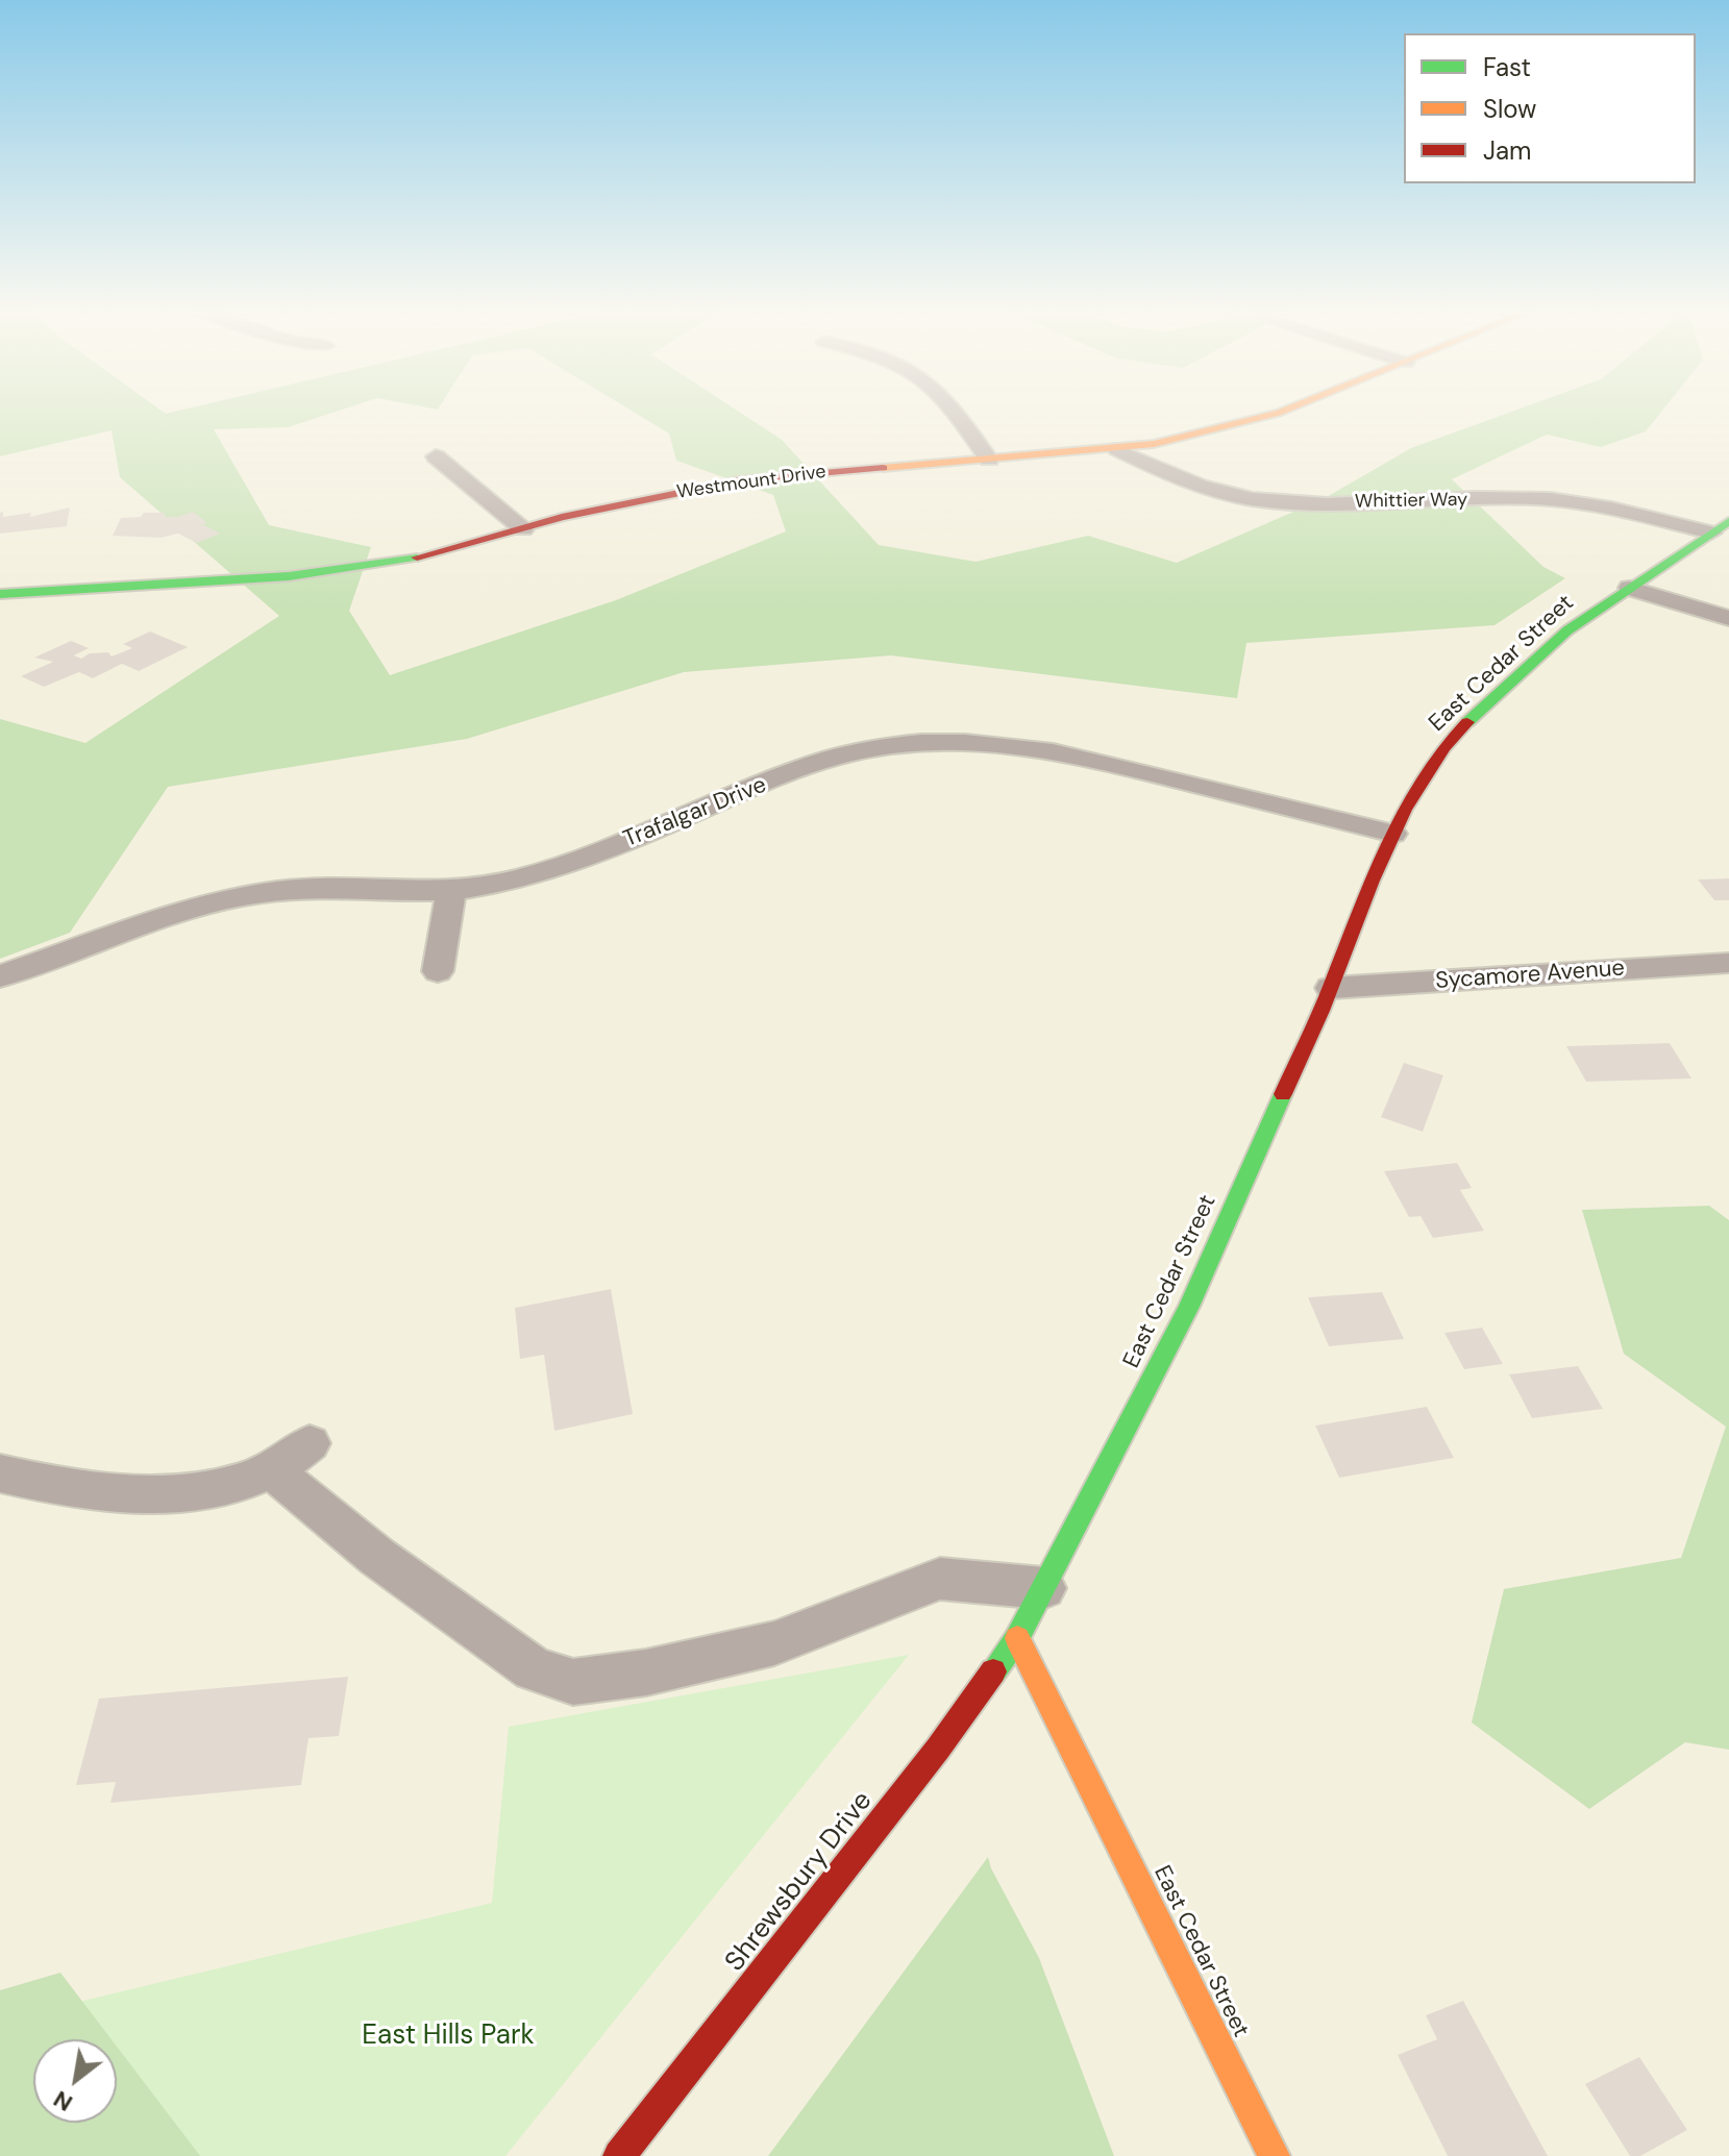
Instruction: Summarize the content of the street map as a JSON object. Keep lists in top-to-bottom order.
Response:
{
  "streets": {
    "street": [
      "Westmount Drive",
      "Whittier Way",
      "East Cedar Street",
      "Trafalgar Drive",
      "Sycamore Avenue",
      "Shrewsbury Drive"
    ]
  },
  "crossings": [
    ["Westmount Drive", "Whittier Way"],
    ["Whittier Way", "East Cedar Street"],
    ["East Cedar Street", "Trafalgar Drive"],
    ["East Cedar Street", "Sycamore Avenue"],
    ["East Cedar Street", "Shrewsbury Drive"]
  ],
  "parks": ["East Hills Park"],
  "legend": ["Fast", "Slow", "Jam"],
  "north": "bottom left"
}
